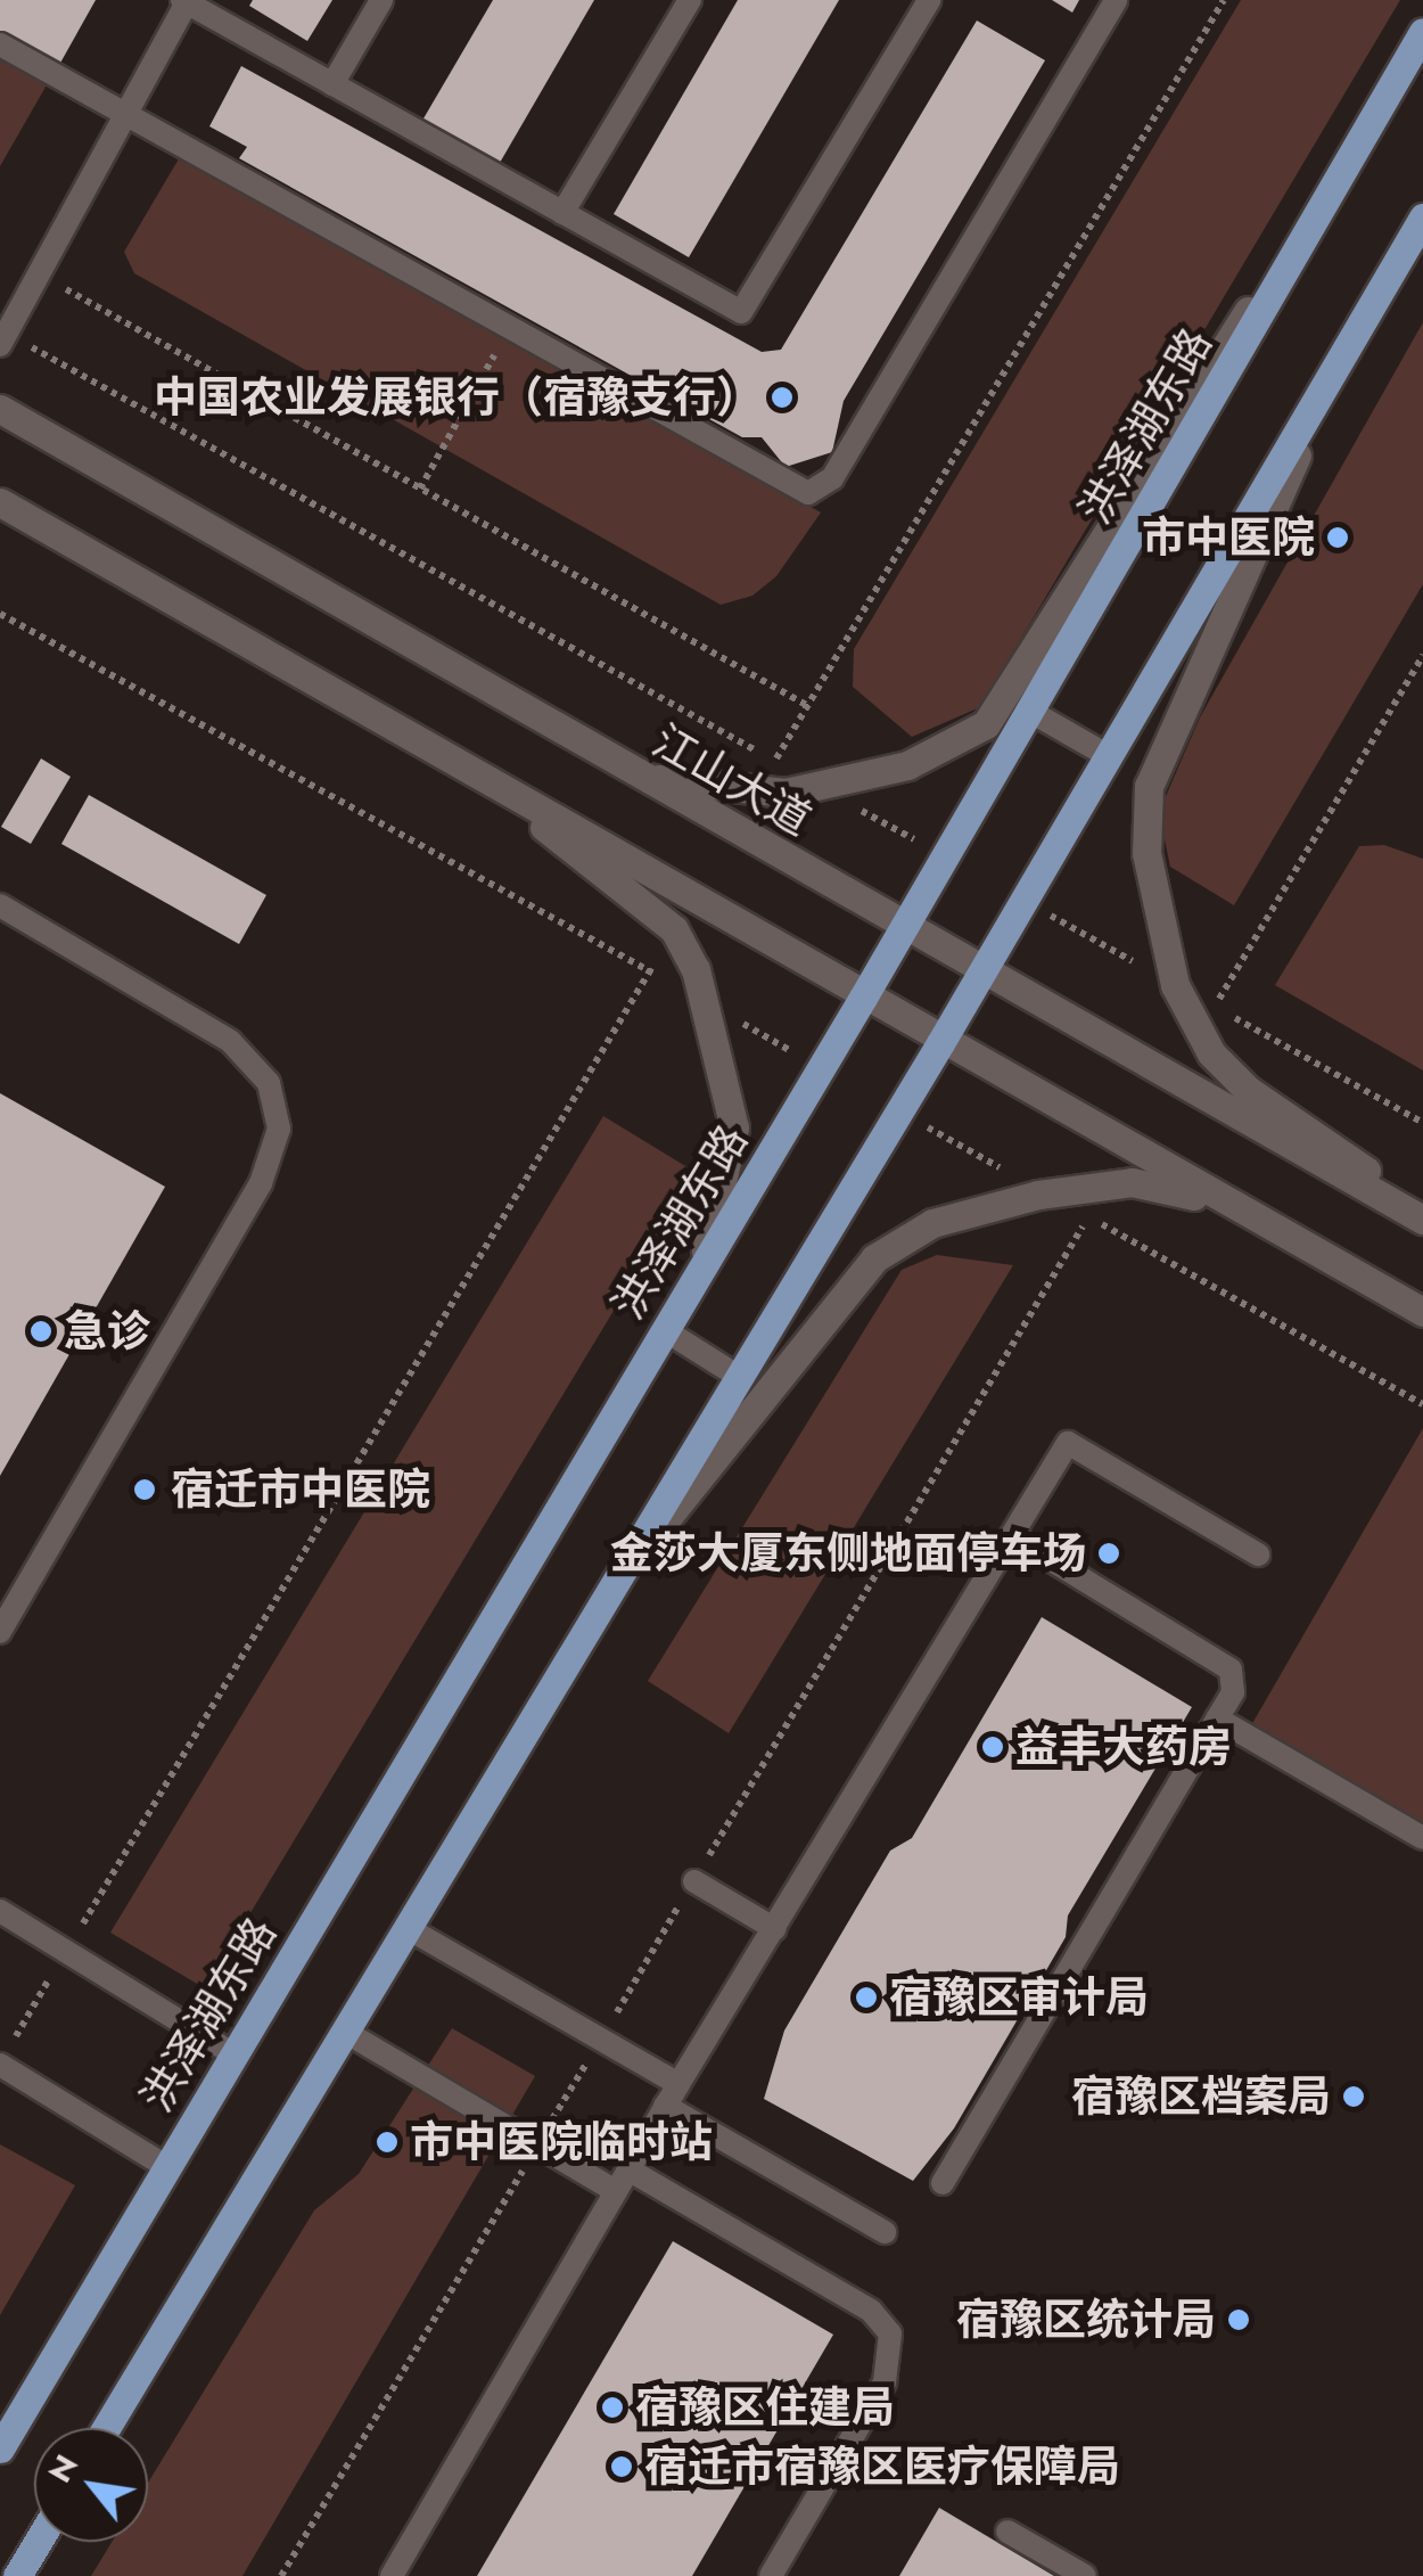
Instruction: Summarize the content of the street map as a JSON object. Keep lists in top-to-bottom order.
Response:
{
  "streets": {
    "main road": ["洪泽湖东路", "江山大道"]
  },
  "crossings": [
    ["洪泽湖东路", "江山大道"]
  ],
  "places": [
    "中国农业发展银行（宿豫支行）",
    "市中医院",
    "急诊",
    "宿迁市中医院",
    "金莎大厦东侧地面停车场",
    "益丰大药房",
    "宿豫区审计局",
    "宿豫区档案局",
    "市中医院临时站",
    "宿豫区统计局",
    "宿豫区住建局",
    "宿迁市宿豫区医疗保障局"
  ],
  "north": "top left"
}
